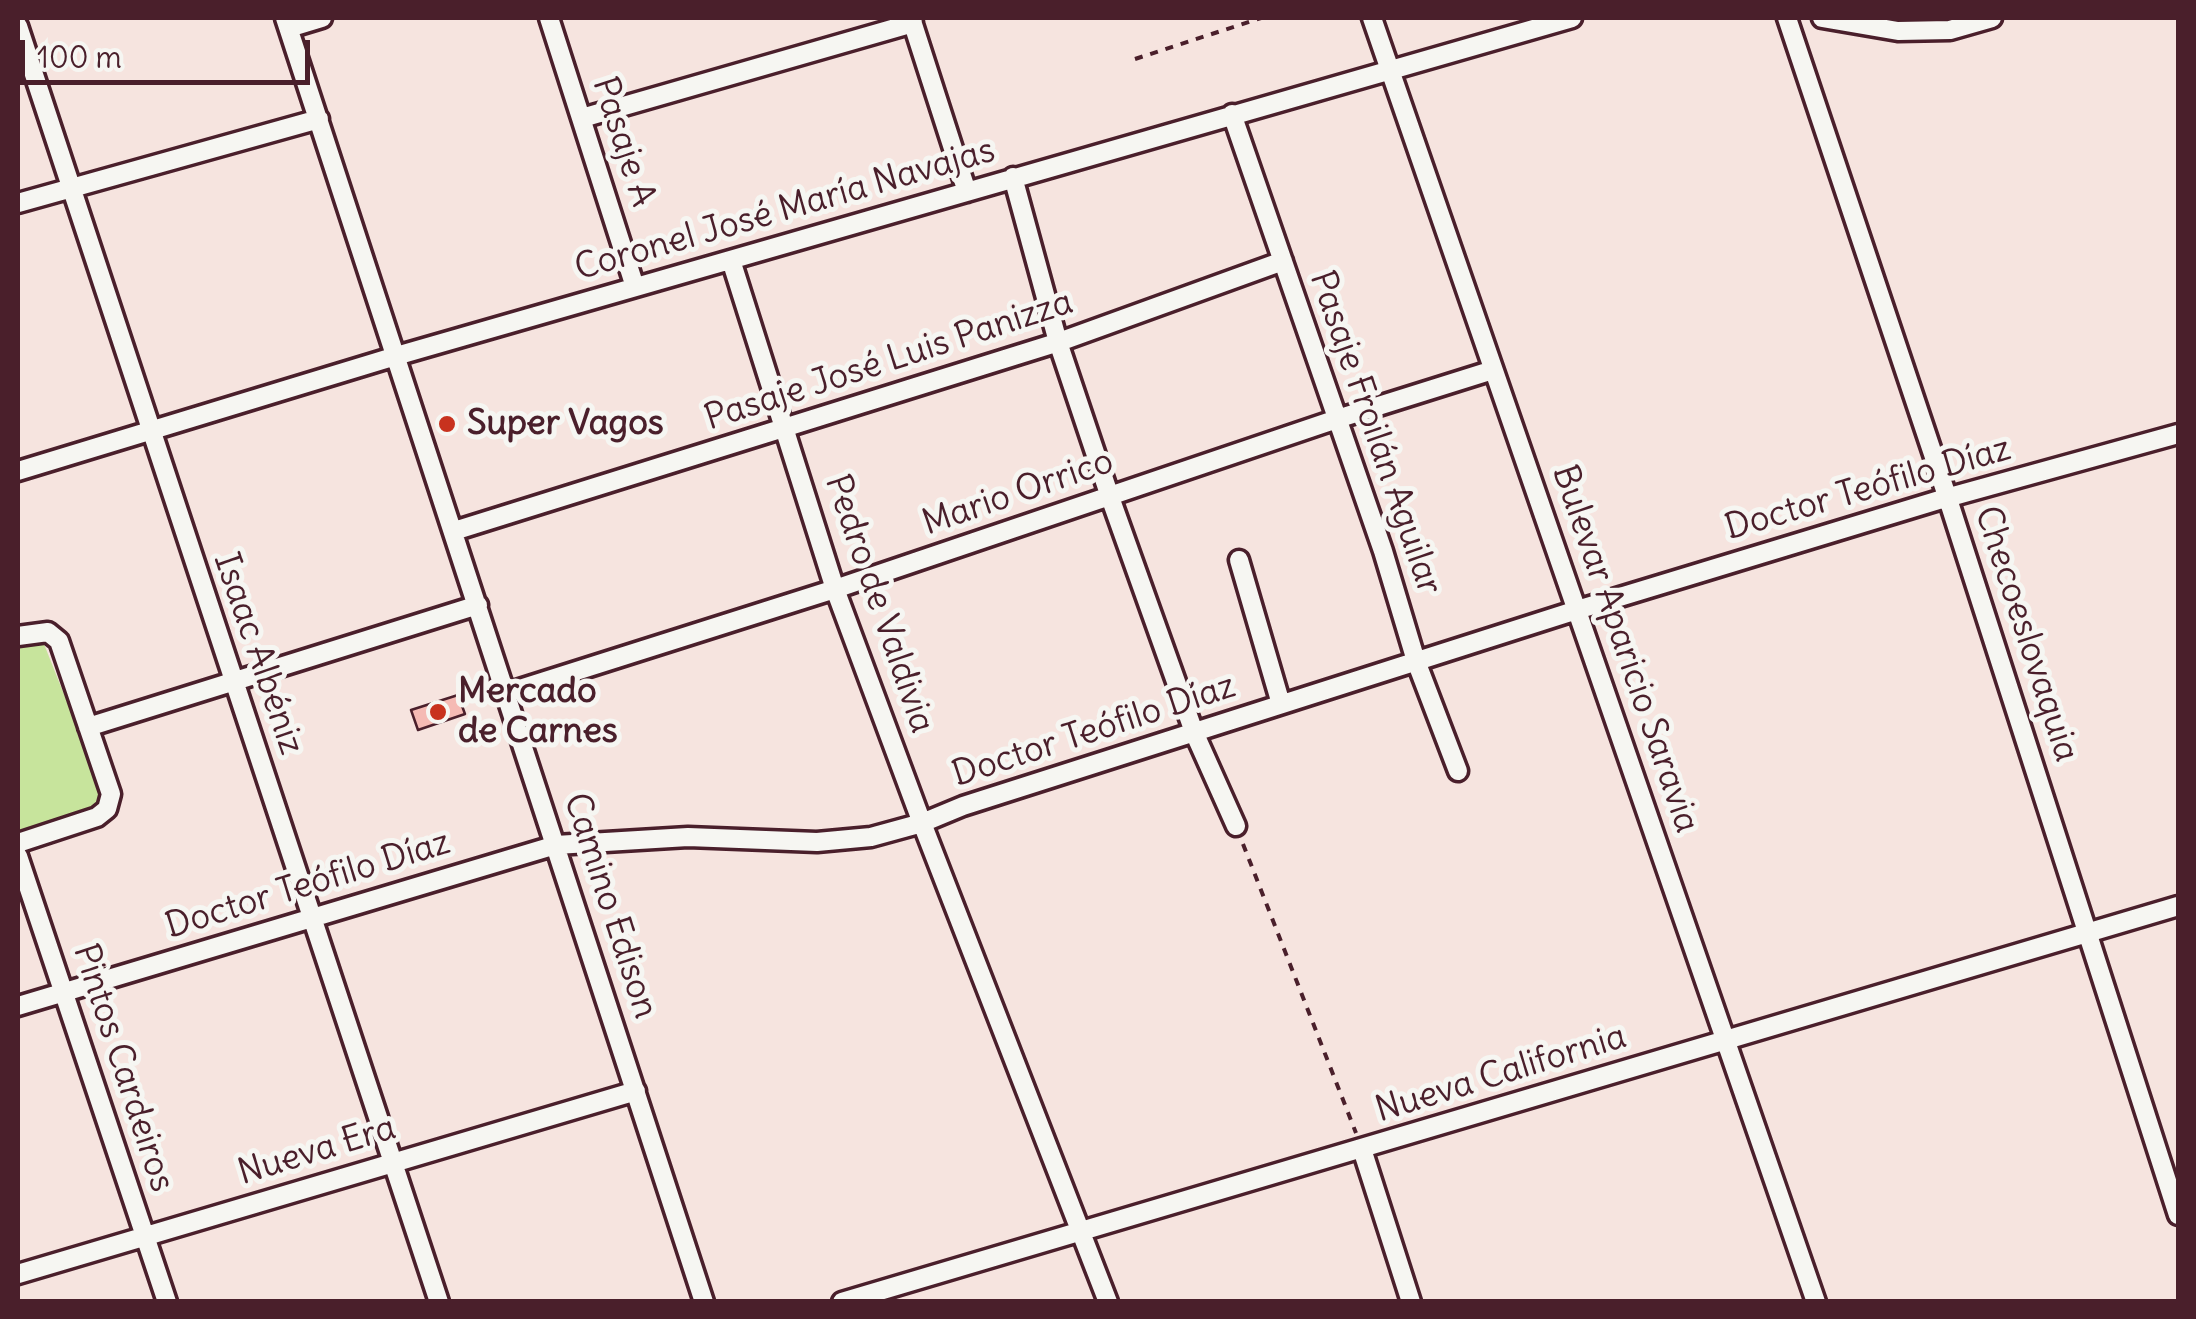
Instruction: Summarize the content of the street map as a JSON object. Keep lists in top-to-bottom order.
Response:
{
  "streets": {
    "street": [
      "Pasaje A",
      "Coronel José María Navajas",
      "Pasaje José Luis Panizza",
      "Pasaje Froilán Aguilar",
      "Doctor Teófilo Díaz",
      "Mario Orrico",
      "Pedro de Valdivia",
      "Checoeslovaquia",
      "Bulevar Aparicio Saravia",
      "Isaac Albéniz",
      "Camino Edison",
      "Pintos Cardeiros",
      "Nueva California",
      "Nueva Era"
    ]
  },
  "crossings": [
    ["Pasaje A", "Coronel José María Navajas"],
    ["Coronel José María Navajas", "Pasaje Froilán Aguilar"],
    ["Coronel José María Navajas", "Pedro de Valdivia"],
    ["Coronel José María Navajas", "Bulevar Aparicio Saravia"],
    ["Coronel José María Navajas", "Isaac Albéniz"],
    ["Coronel José María Navajas", "Camino Edison"],
    ["Pasaje José Luis Panizza", "Pasaje Froilán Aguilar"],
    ["Pasaje José Luis Panizza", "Pedro de Valdivia"],
    ["Pasaje José Luis Panizza", "Camino Edison"],
    ["Pasaje Froilán Aguilar", "Doctor Teófilo Díaz"],
    ["Pasaje Froilán Aguilar", "Mario Orrico"],
    ["Doctor Teófilo Díaz", "Pedro de Valdivia"],
    ["Doctor Teófilo Díaz", "Checoeslovaquia"],
    ["Doctor Teófilo Díaz", "Bulevar Aparicio Saravia"],
    ["Doctor Teófilo Díaz", "Isaac Albéniz"],
    ["Doctor Teófilo Díaz", "Camino Edison"],
    ["Doctor Teófilo Díaz", "Pintos Cardeiros"],
    ["Mario Orrico", "Pedro de Valdivia"],
    ["Mario Orrico", "Bulevar Aparicio Saravia"],
    ["Mario Orrico", "Camino Edison"],
    ["Pedro de Valdivia", "Nueva California"],
    ["Checoeslovaquia", "Nueva California"],
    ["Bulevar Aparicio Saravia", "Nueva California"],
    ["Isaac Albéniz", "Nueva Era"],
    ["Camino Edison", "Nueva Era"],
    ["Pintos Cardeiros", "Nueva Era"]
  ],
  "places": ["Super Vagos", "Mercado de Carnes"],
  "scale_bar": "100 m"
}
